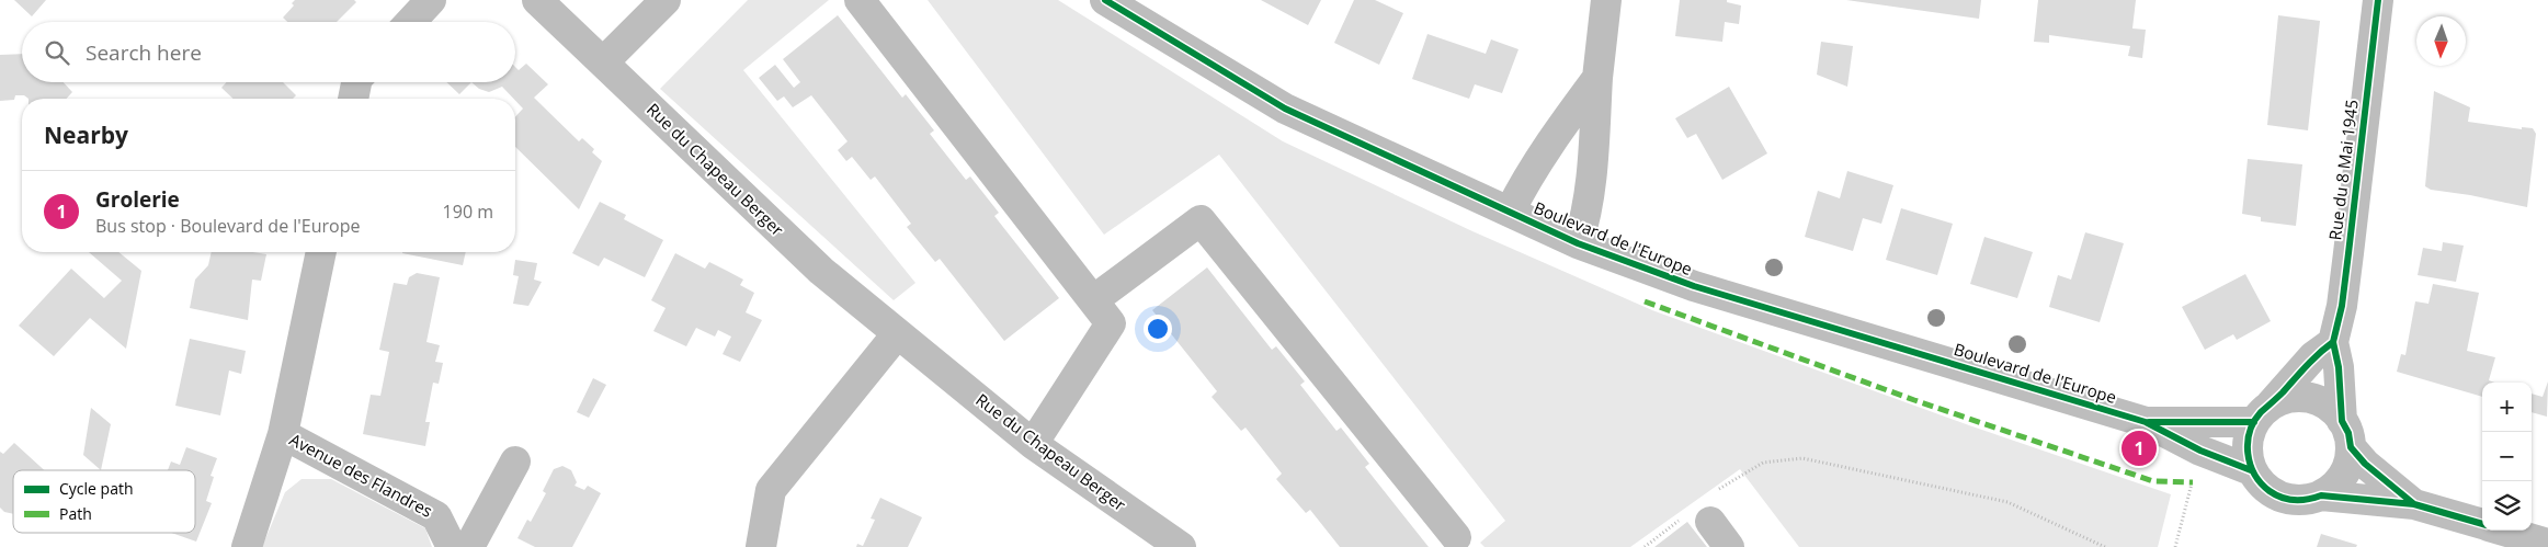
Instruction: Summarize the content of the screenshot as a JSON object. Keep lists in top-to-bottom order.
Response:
{
  "streets": {
    "street": [
      "Rue du Chapeau Berger",
      "Rue du 8 Mai 1945",
      "Boulevard de l'Europe",
      "Avenue des Flandres"
    ]
  },
  "crossings": [
    ["Rue du 8 Mai 1945", "Boulevard de l'Europe"]
  ],
  "legend": ["Cycle path", "Path"],
  "north": "bottom",
  "page": {
    "search": "Search here",
    "heading": "Nearby",
    "list": [
      {
        "mark": "1",
        "name": "Grolerie",
        "note": "Bus stop · Boulevard de l'Europe",
        "value": "190 m"
      }
    ],
    "map_buttons": ["+", "−"],
    "pins": "1"
  }
}
